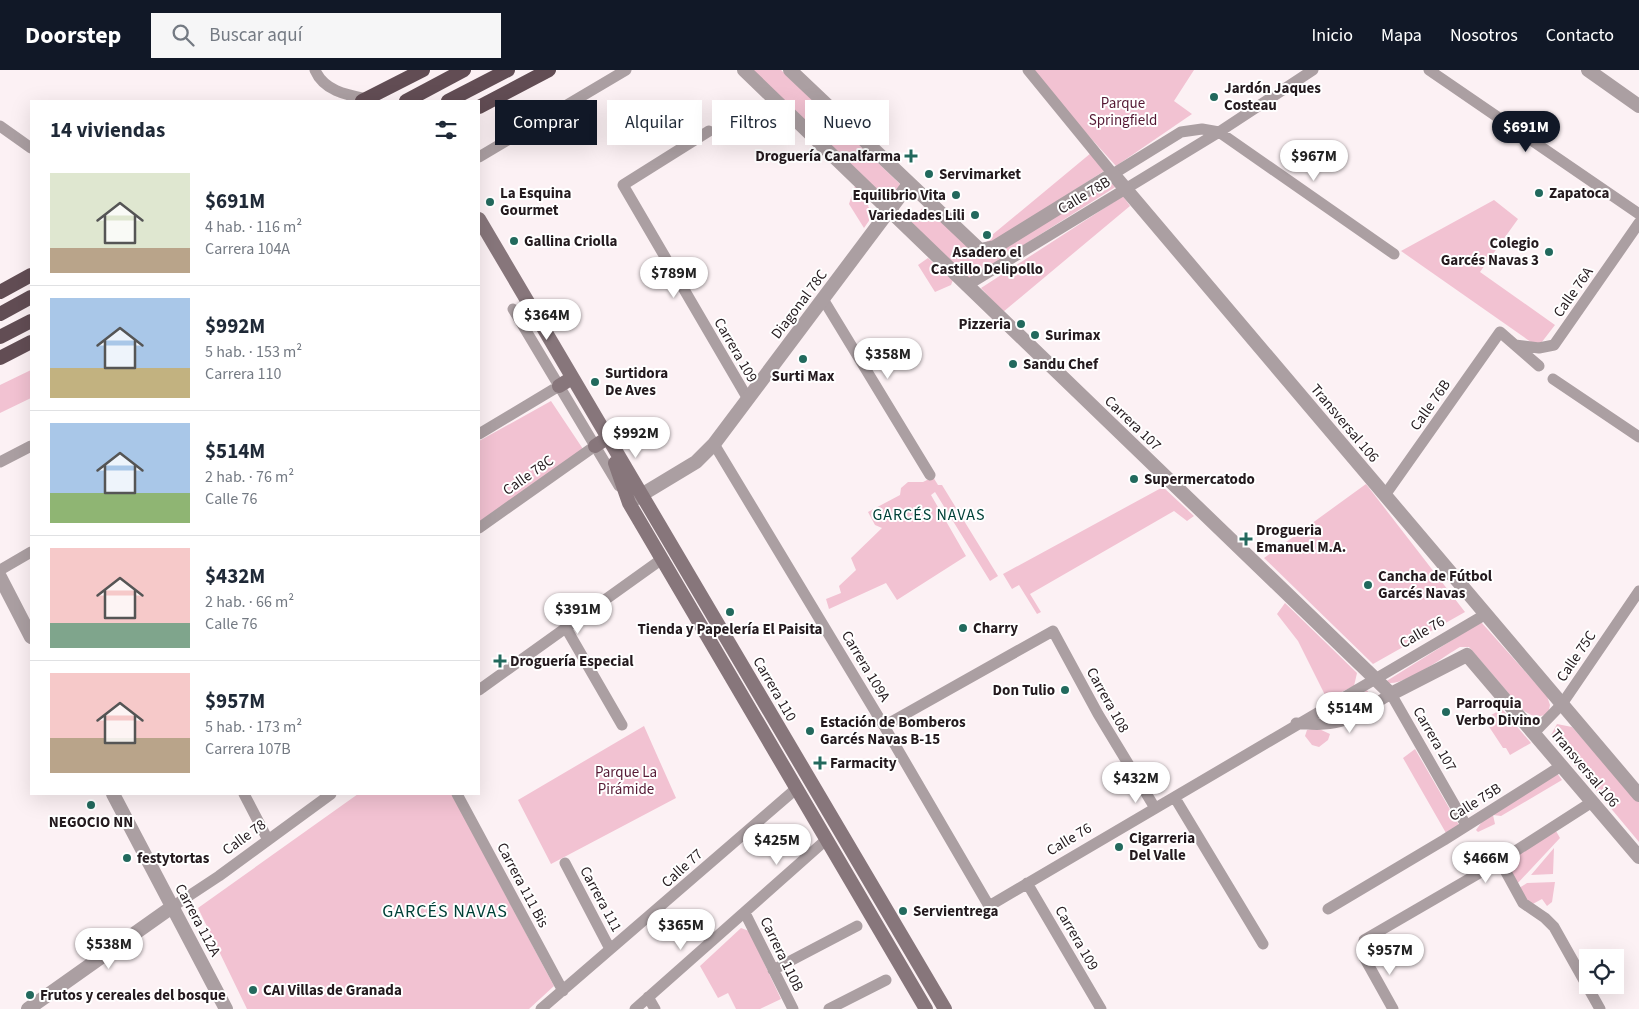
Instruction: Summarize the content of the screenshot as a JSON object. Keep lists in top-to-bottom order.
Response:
{
  "streets": {
    "main road": ["Carrera 110"],
    "street": [
      "Calle 78B",
      "Calle 76A",
      "Diagonal 78C",
      "Carrera 109",
      "Calle 76B",
      "Carrera 107",
      "Transversal 106",
      "Calle 78C",
      "Calle 76",
      "Calle 75C",
      "Carrera 109A",
      "Carrera 108",
      "Calle 75B",
      "Calle 78",
      "Calle 77",
      "Carrera 111 Bis",
      "Carrera 111",
      "Carrera 112A",
      "Carrera 110B"
    ]
  },
  "crossings": [
    ["Calle 78B", "Diagonal 78C"],
    ["Calle 78B", "Carrera 107"],
    ["Calle 78B", "Transversal 106"],
    ["Calle 76A", "Calle 76B"],
    ["Diagonal 78C", "Carrera 109"],
    ["Diagonal 78C", "Carrera 107"],
    ["Diagonal 78C", "Carrera 109A"],
    ["Diagonal 78C", "Carrera 110"],
    ["Carrera 109", "Calle 76"],
    ["Calle 76B", "Transversal 106"],
    ["Carrera 107", "Transversal 106"],
    ["Carrera 107", "Calle 76"],
    ["Carrera 107", "Calle 75B"],
    ["Transversal 106", "Calle 76"],
    ["Transversal 106", "Calle 75C"],
    ["Transversal 106", "Calle 75B"],
    ["Calle 78C", "Carrera 110"],
    ["Calle 76", "Carrera 109A"],
    ["Calle 76", "Carrera 108"],
    ["Carrera 109A", "Carrera 108"],
    ["Carrera 110", "Calle 77"],
    ["Calle 78", "Carrera 112A"],
    ["Calle 77", "Carrera 111 Bis"],
    ["Calle 77", "Carrera 111"]
  ],
  "districts": ["GARCÉS NAVAS", "GARCÉS NAVAS"],
  "parks": ["Parque Springfield", "Parque La Pirámide"],
  "places": {
    "other": [
      "Jardón Jaques Costeau",
      "Servimarket",
      "Zapatoca",
      "Equilibrio Vita",
      "La Esquina Gourmet",
      "Variedades Lili",
      "Asadero el Castillo Delipollo",
      "Gallina Criolla",
      "Colegio Garcés Navas 3",
      "Pizzeria",
      "Surimax",
      "Surti Max",
      "Sandu Chef",
      "Surtidora De Aves",
      "Supermercatodo",
      "Cancha de Fútbol Garcés Navas",
      "Tienda y Papelería El Paisita",
      "Charry",
      "Don Tulio",
      "Parroquia Verbo Divino",
      "Estación de Bomberos Garcés Navas B-15",
      "NEGOCIO NN",
      "Cigarreria Del Valle",
      "festytortas",
      "Servientrega",
      "CAI Villas de Granada",
      "Frutos y cereales del bosque"
    ],
    "health": [
      "Droguería Canalfarma",
      "Drogueria Emanuel M.A.",
      "Droguería Especial",
      "Farmacity"
    ]
  },
  "page": {
    "header": "Doorstep",
    "search": "Buscar aquí",
    "nav": [
      "Inicio",
      "Mapa",
      "Nosotros",
      "Contacto"
    ],
    "chip": [
      "Comprar",
      "Alquilar",
      "Filtros",
      "Nuevo"
    ],
    "heading": "14 viviendas",
    "price": [
      "$691M",
      "$967M",
      "$789M",
      "$364M",
      "$358M",
      "$992M",
      "$391M",
      "$514M",
      "$432M",
      "$425M",
      "$466M",
      "$365M",
      "$538M",
      "$957M"
    ],
    "list": [
      {
        "name": "$691M",
        "note": "4 hab. · 116 m² · Carrera 104A"
      },
      {
        "name": "$992M",
        "note": "5 hab. · 153 m² · Carrera 110"
      },
      {
        "name": "$514M",
        "note": "2 hab. · 76 m² · Calle 76"
      },
      {
        "name": "$432M",
        "note": "2 hab. · 66 m² · Calle 76"
      },
      {
        "name": "$957M",
        "note": "5 hab. · 173 m² · Carrera 107B"
      }
    ]
  }
}
